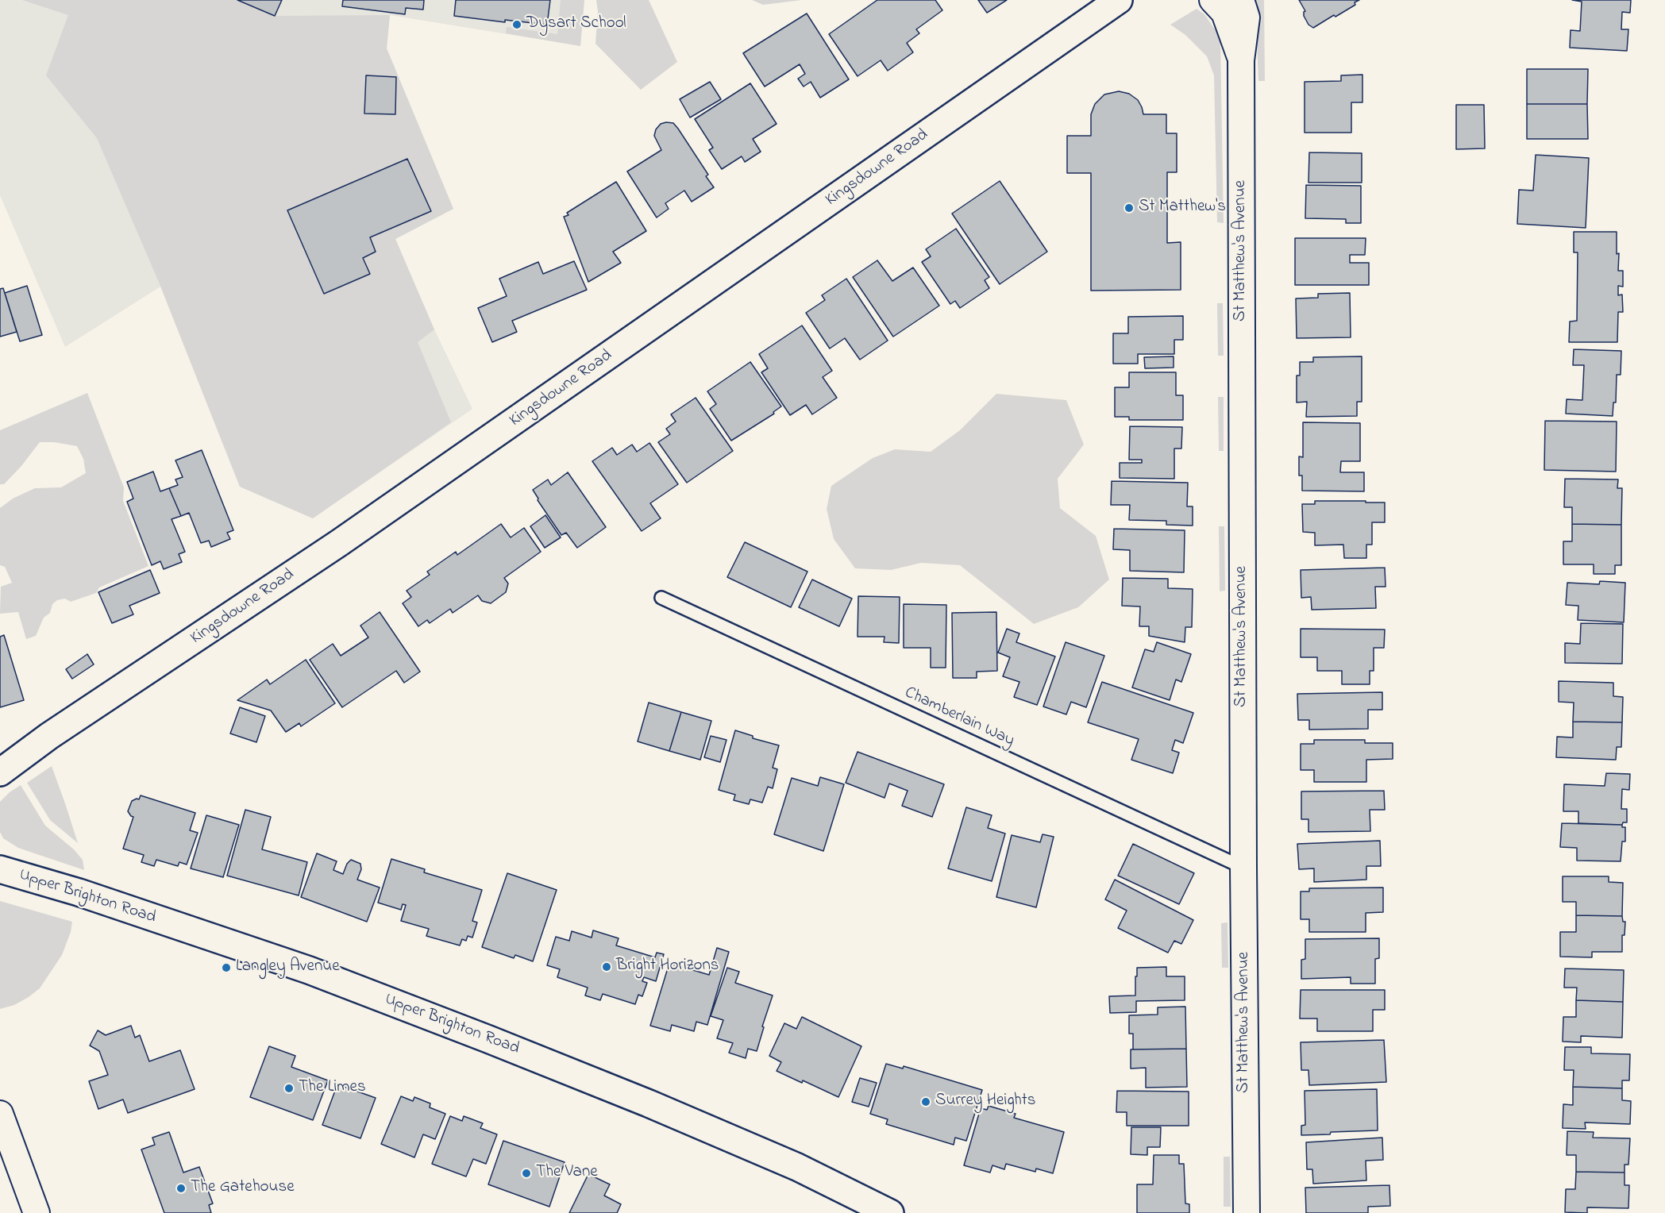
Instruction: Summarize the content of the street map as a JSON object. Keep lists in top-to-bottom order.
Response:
{
  "streets": {
    "main road": ["Kingsdowne Road", "Upper Brighton Road"],
    "street": ["St Matthew's Avenue"],
    "lane": ["Chamberlain Way"]
  },
  "crossings": [
    ["St Matthew's Avenue", "Chamberlain Way"]
  ],
  "places": [
    "Dysart School",
    "St Matthew's",
    "Bright Horizons",
    "Langley Avenue",
    "The Limes",
    "Surrey Heights",
    "The Vane",
    "The Gatehouse"
  ]
}
